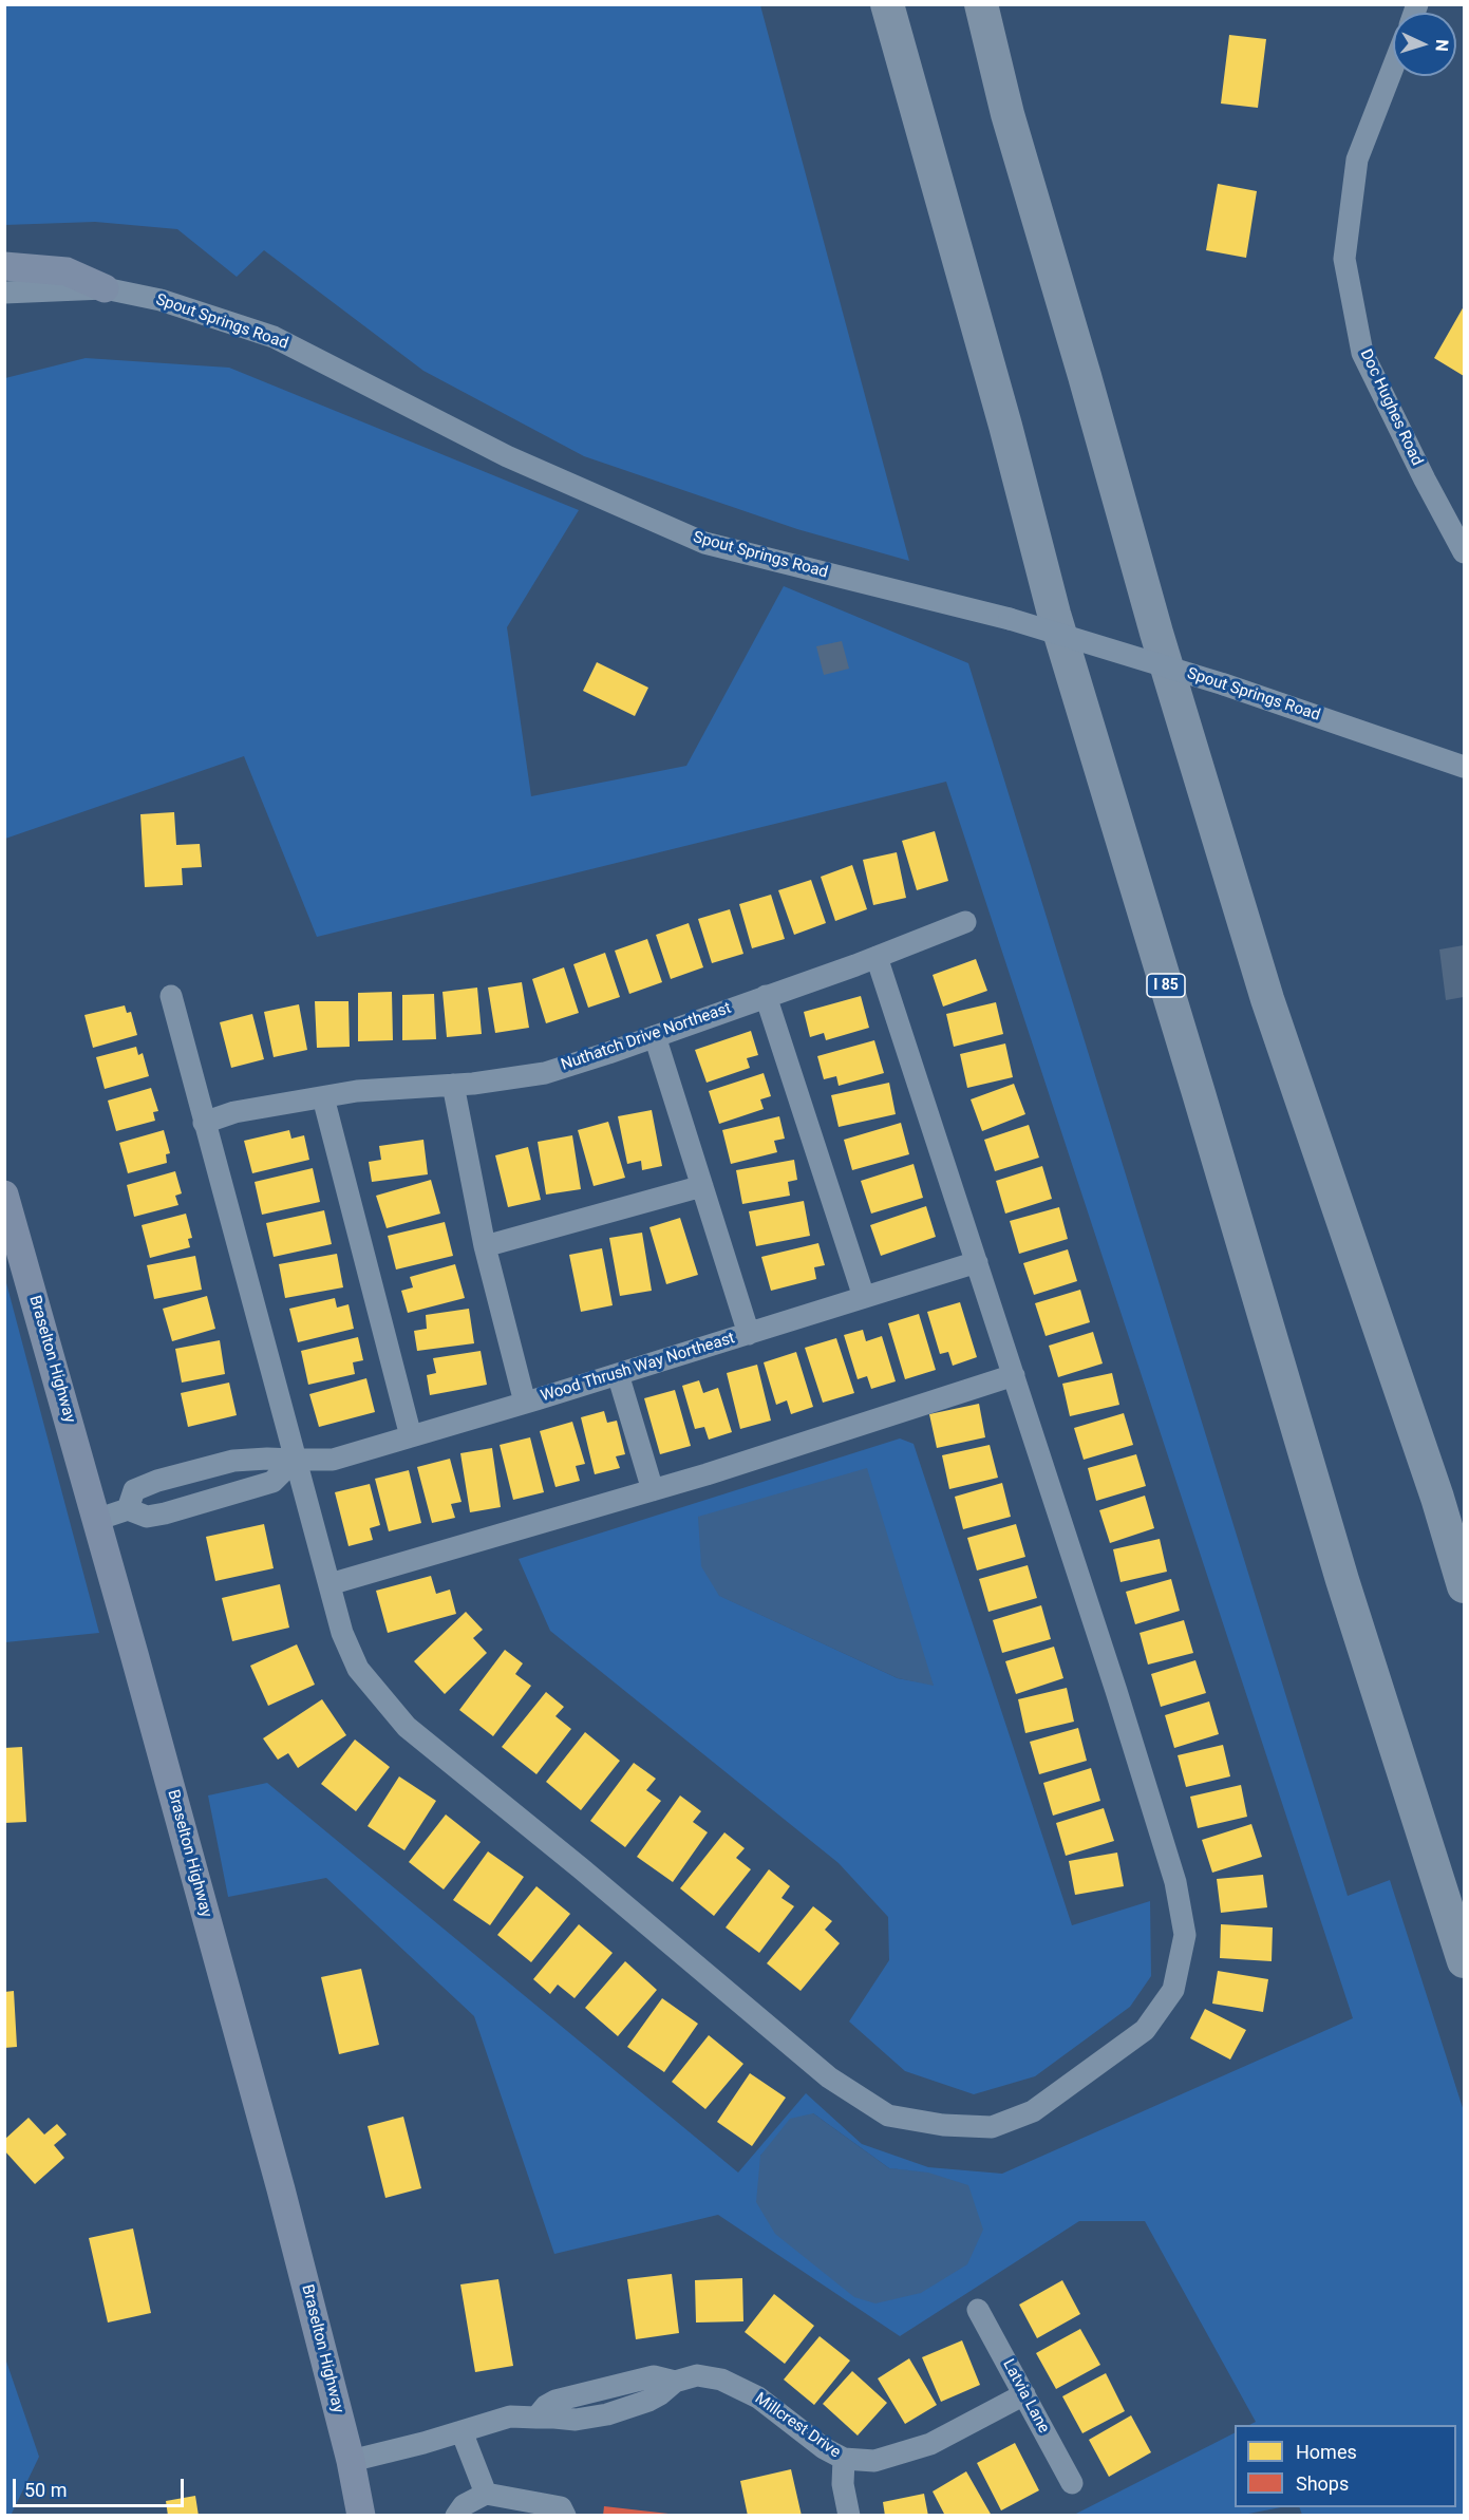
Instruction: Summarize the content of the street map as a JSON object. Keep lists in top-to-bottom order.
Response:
{
  "streets": {
    "highway": ["I 85"],
    "main road": ["Braselton Highway"],
    "street": [
      "Spout Springs Road",
      "Doc Hughes Road",
      "Nuthatch Drive Northeast",
      "Wood Thrush Way Northeast",
      "Latvia Lane",
      "Millcrest Drive"
    ]
  },
  "crossings": [
    ["Braselton Highway", "Millcrest Drive"],
    ["Latvia Lane", "Millcrest Drive"]
  ],
  "legend": ["Homes", "Shops"],
  "scale_bar": "50 m",
  "north": "right"
}
